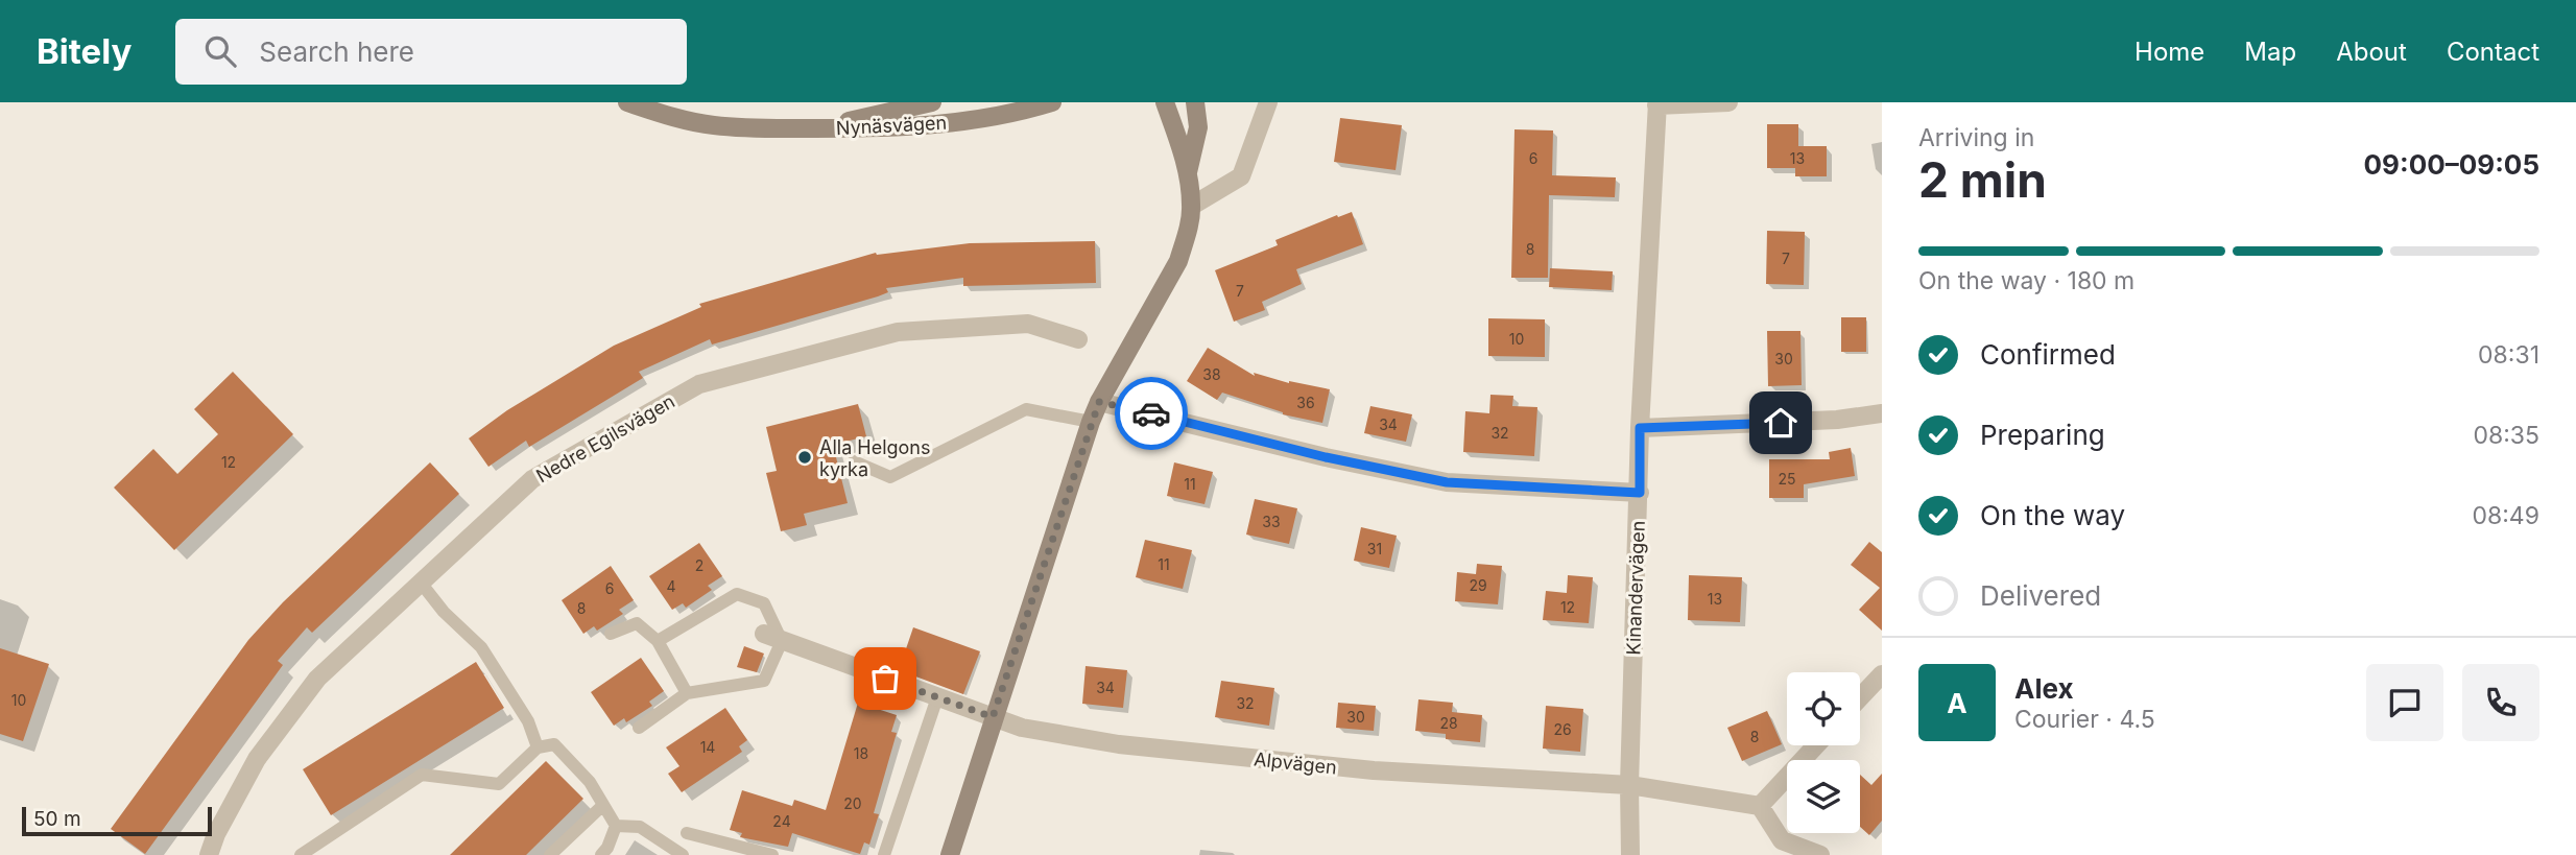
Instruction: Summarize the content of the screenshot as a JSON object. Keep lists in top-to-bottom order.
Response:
{
  "streets": {
    "street": [
      "Nynäsvägen",
      "Nedre Egilsvägen",
      "Kinandervägen",
      "Alpvägen"
    ]
  },
  "crossings": [
    ["Kinandervägen", "Alpvägen"]
  ],
  "places": ["Alla Helgons kyrka"],
  "house_numbers": [
    "6",
    "13",
    "8",
    "7",
    "7",
    "10",
    "30",
    "38",
    "36",
    "34",
    "32",
    "12",
    "25",
    "11",
    "33",
    "31",
    "11",
    "2",
    "29",
    "4",
    "6",
    "13",
    "12",
    "8",
    "34",
    "10",
    "32",
    "30",
    "28",
    "26",
    "8",
    "14",
    "18",
    "20",
    "24"
  ],
  "scale_bar": "50 m",
  "page": {
    "header": "Bitely",
    "search": "Search here",
    "nav": [
      "Home",
      "Map",
      "About",
      "Contact"
    ],
    "heading": ["2 min", "Arriving in", "09:00–09:05"],
    "panel": ["Alex", "Courier · 4.5"],
    "bar": "On the way · 180 m",
    "list": [
      ["Confirmed", "08:31"],
      ["Preparing", "08:35"],
      ["On the way", "08:49"],
      "Delivered"
    ],
    "round": "A",
    "scale": "50 m"
  }
}
